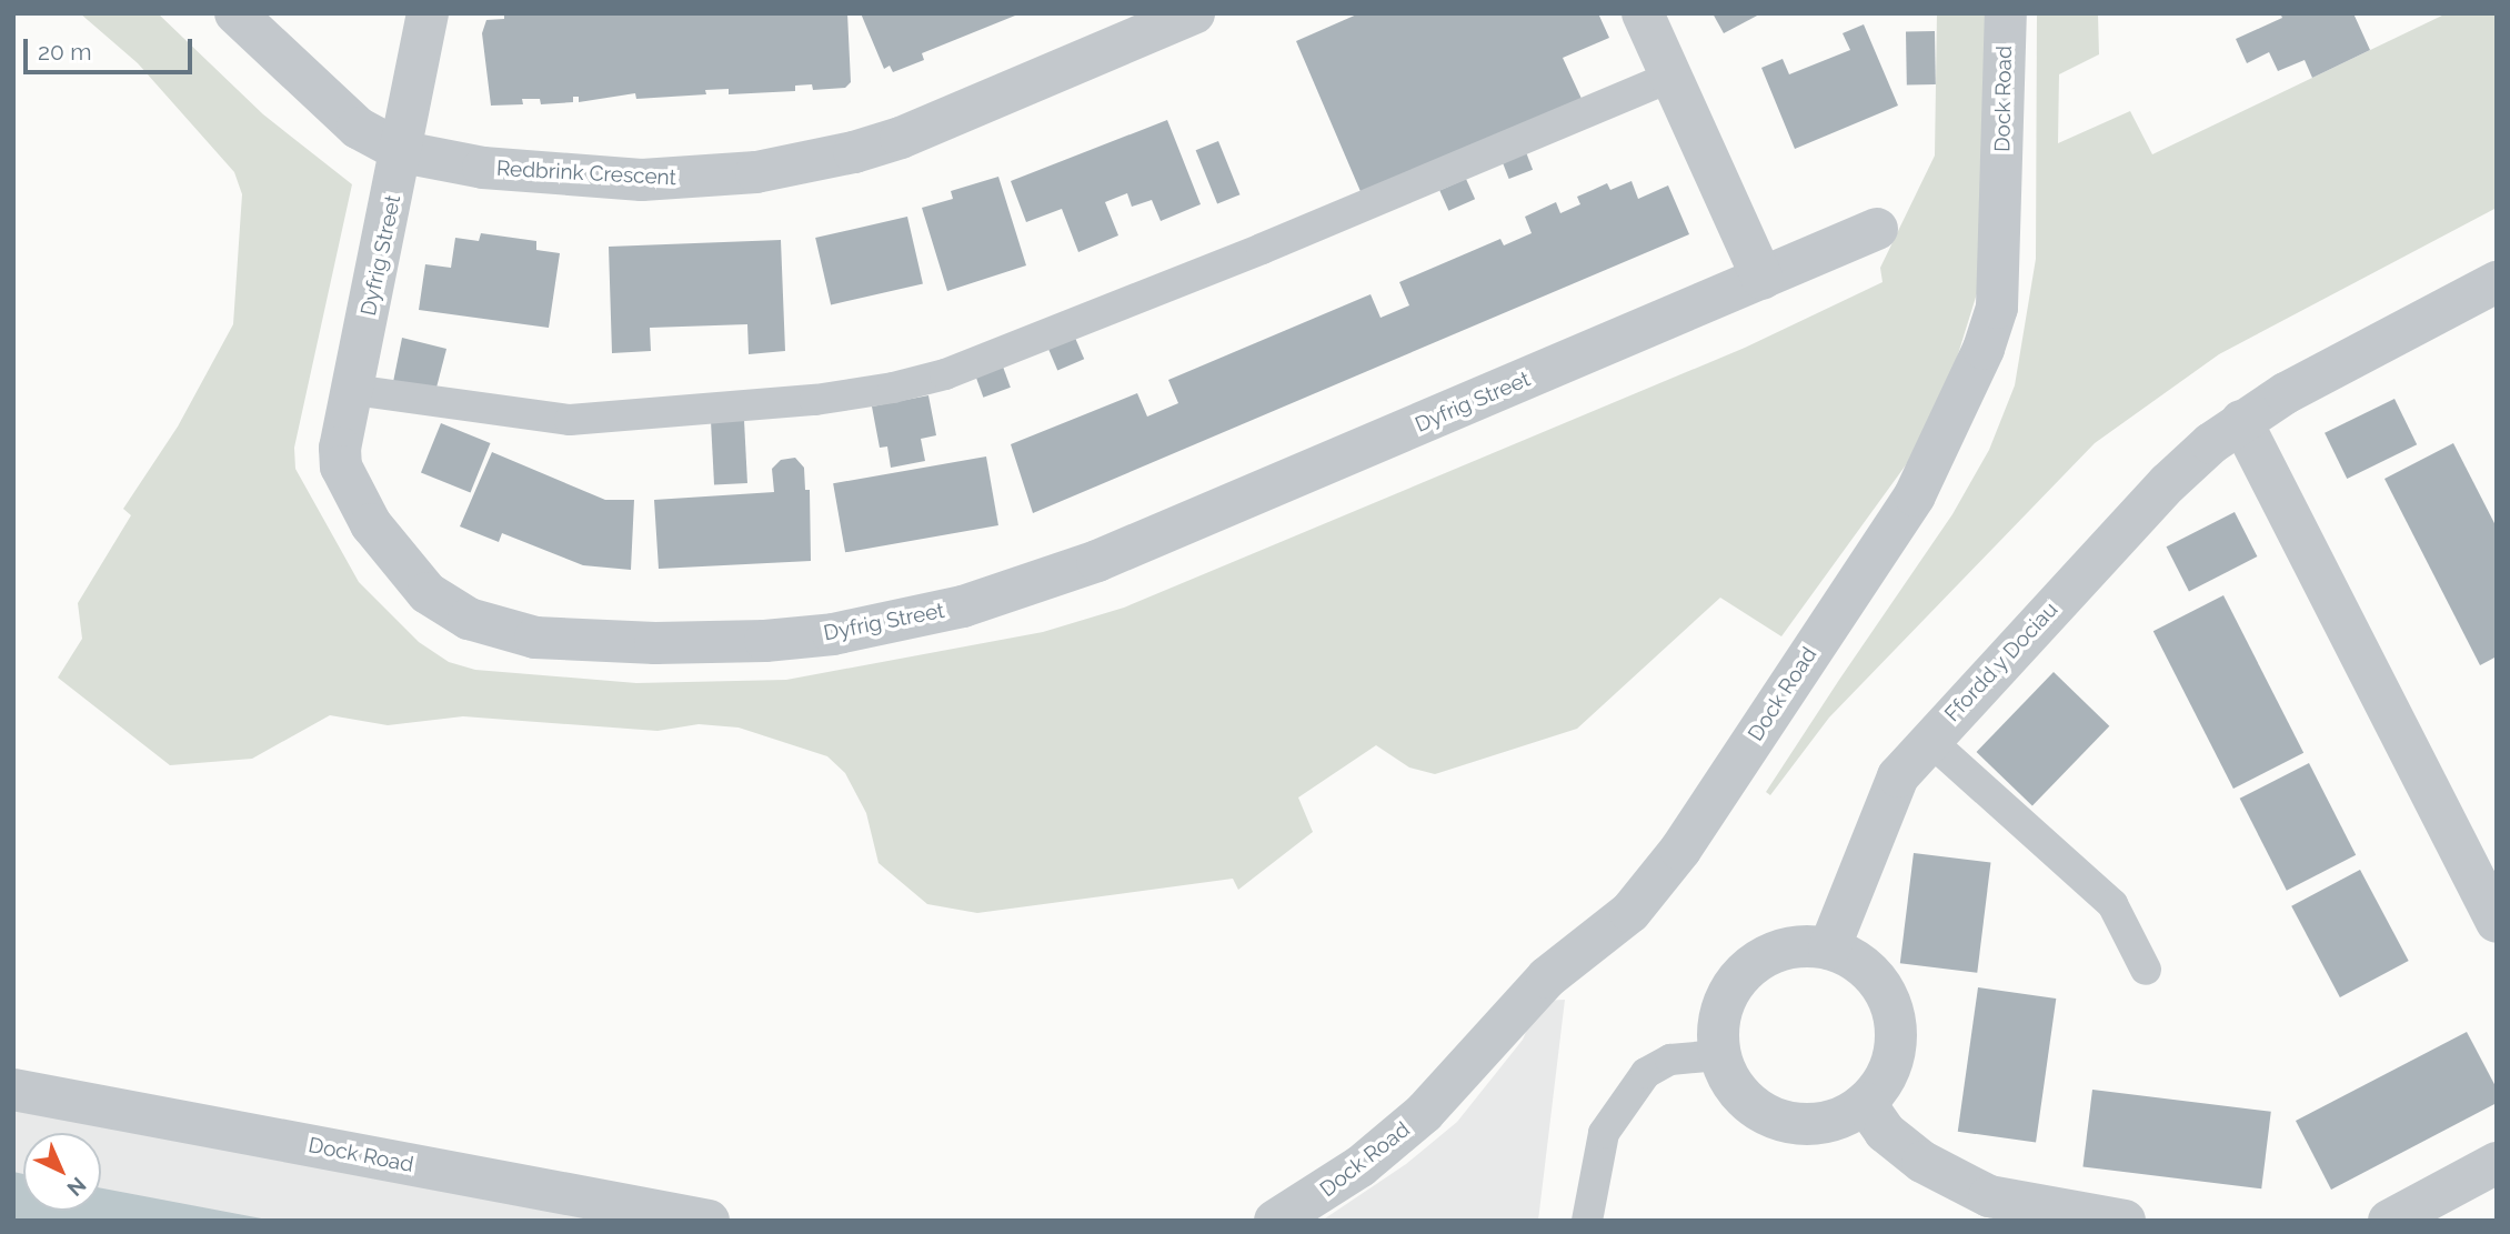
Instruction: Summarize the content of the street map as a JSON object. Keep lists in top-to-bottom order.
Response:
{
  "streets": {
    "street": [
      "Dock Road",
      "Redbrink Crescent",
      "Dyfrig Street",
      "Ffordd y Dociau"
    ]
  },
  "crossings": [
    ["Redbrink Crescent", "Dyfrig Street"]
  ],
  "scale_bar": "20 m",
  "north": "bottom right"
}
